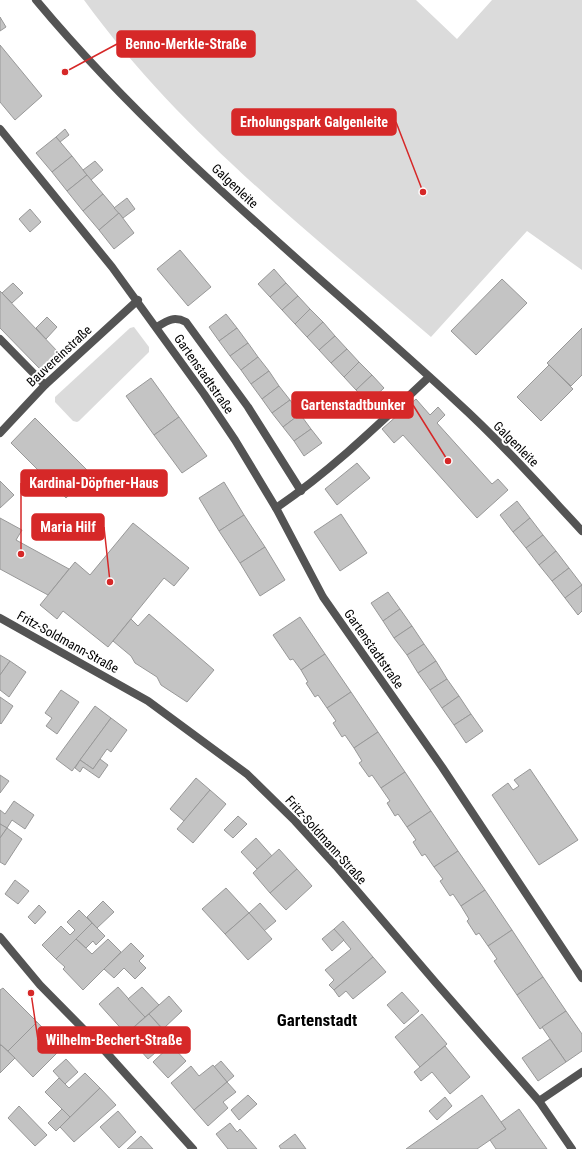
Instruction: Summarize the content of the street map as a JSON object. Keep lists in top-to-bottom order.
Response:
{
  "streets": {
    "street": [
      "Galgenleite",
      "Bauvereinstraße",
      "Gartenstadtstraße",
      "Fritz-Soldmann-Straße"
    ]
  },
  "crossings": [
    ["Bauvereinstraße", "Gartenstadtstraße"]
  ],
  "districts": ["Gartenstadt"],
  "places": [
    "Benno-Merkle-Straße",
    "Erholungspark Galgenleite",
    "Gartenstadtbunker",
    "Kardinal-Döpfner-Haus",
    "Maria Hilf",
    "Wilhelm-Bechert-Straße"
  ]
}
